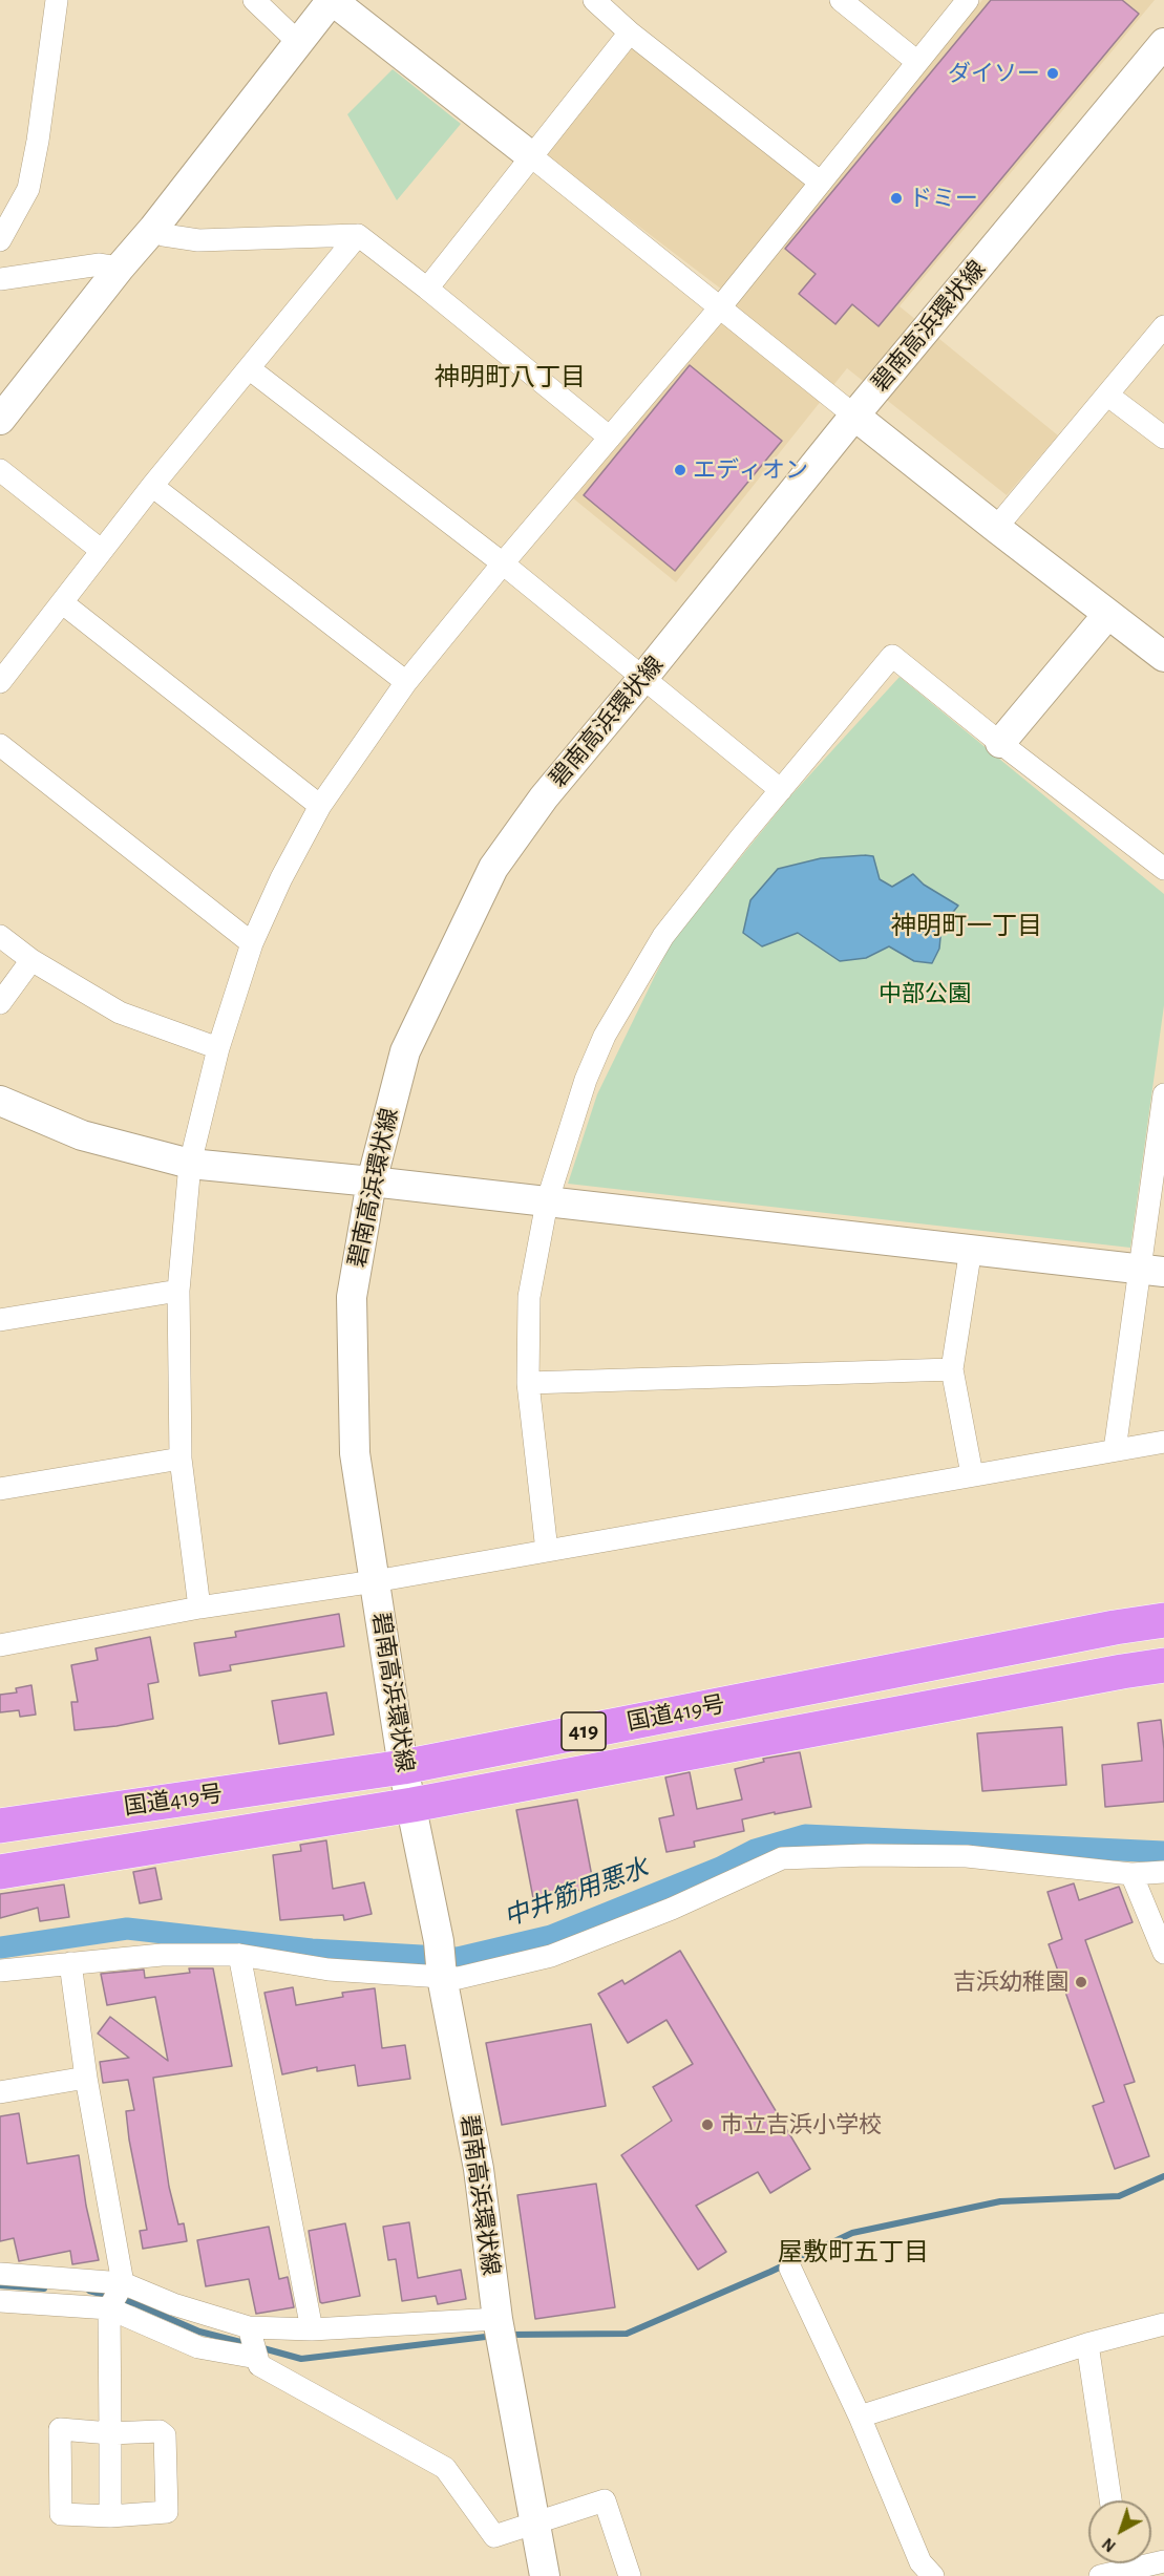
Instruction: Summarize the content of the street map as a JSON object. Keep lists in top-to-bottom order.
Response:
{
  "streets": {
    "highway": ["国道419号", "419"],
    "main road": ["碧南高浜環状線"]
  },
  "crossings": [
    ["碧南高浜環状線", "国道419号"]
  ],
  "districts": ["神明町八丁目", "神明町一丁目", "屋敷町五丁目"],
  "water": ["中井筋用悪水"],
  "parks": ["中部公園"],
  "places": [
    "ダイソー",
    "ドミー",
    "エディオン",
    "吉浜幼稚園",
    "市立吉浜小学校"
  ],
  "north": "bottom left"
}
